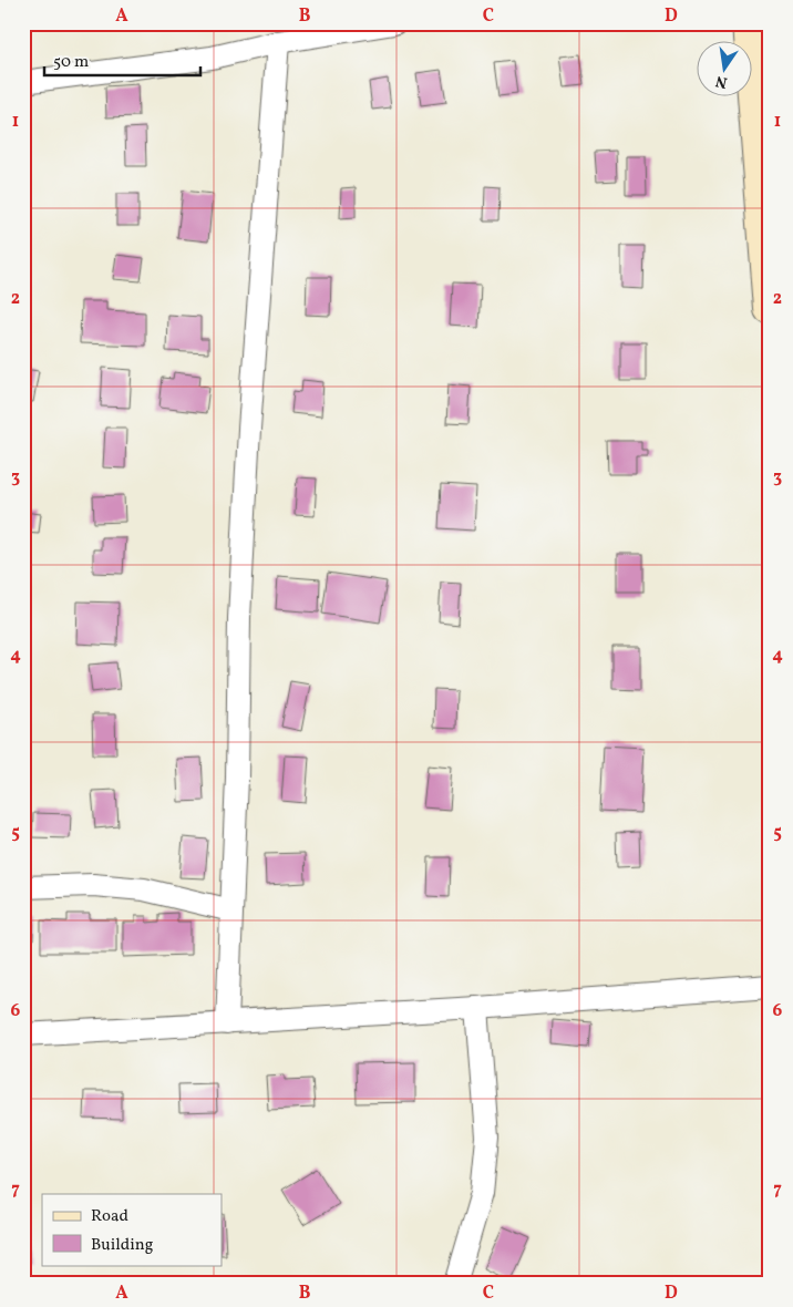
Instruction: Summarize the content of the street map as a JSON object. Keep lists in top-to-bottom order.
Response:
{
  "legend": ["Road", "Building"],
  "scale_bar": "50 m",
  "north": "bottom",
  "grid": {
    "columns": [
      "A",
      "B",
      "C",
      "D"
    ],
    "rows": [
      "1",
      "2",
      "3",
      "4",
      "5",
      "6",
      "7"
    ]
  }
}
